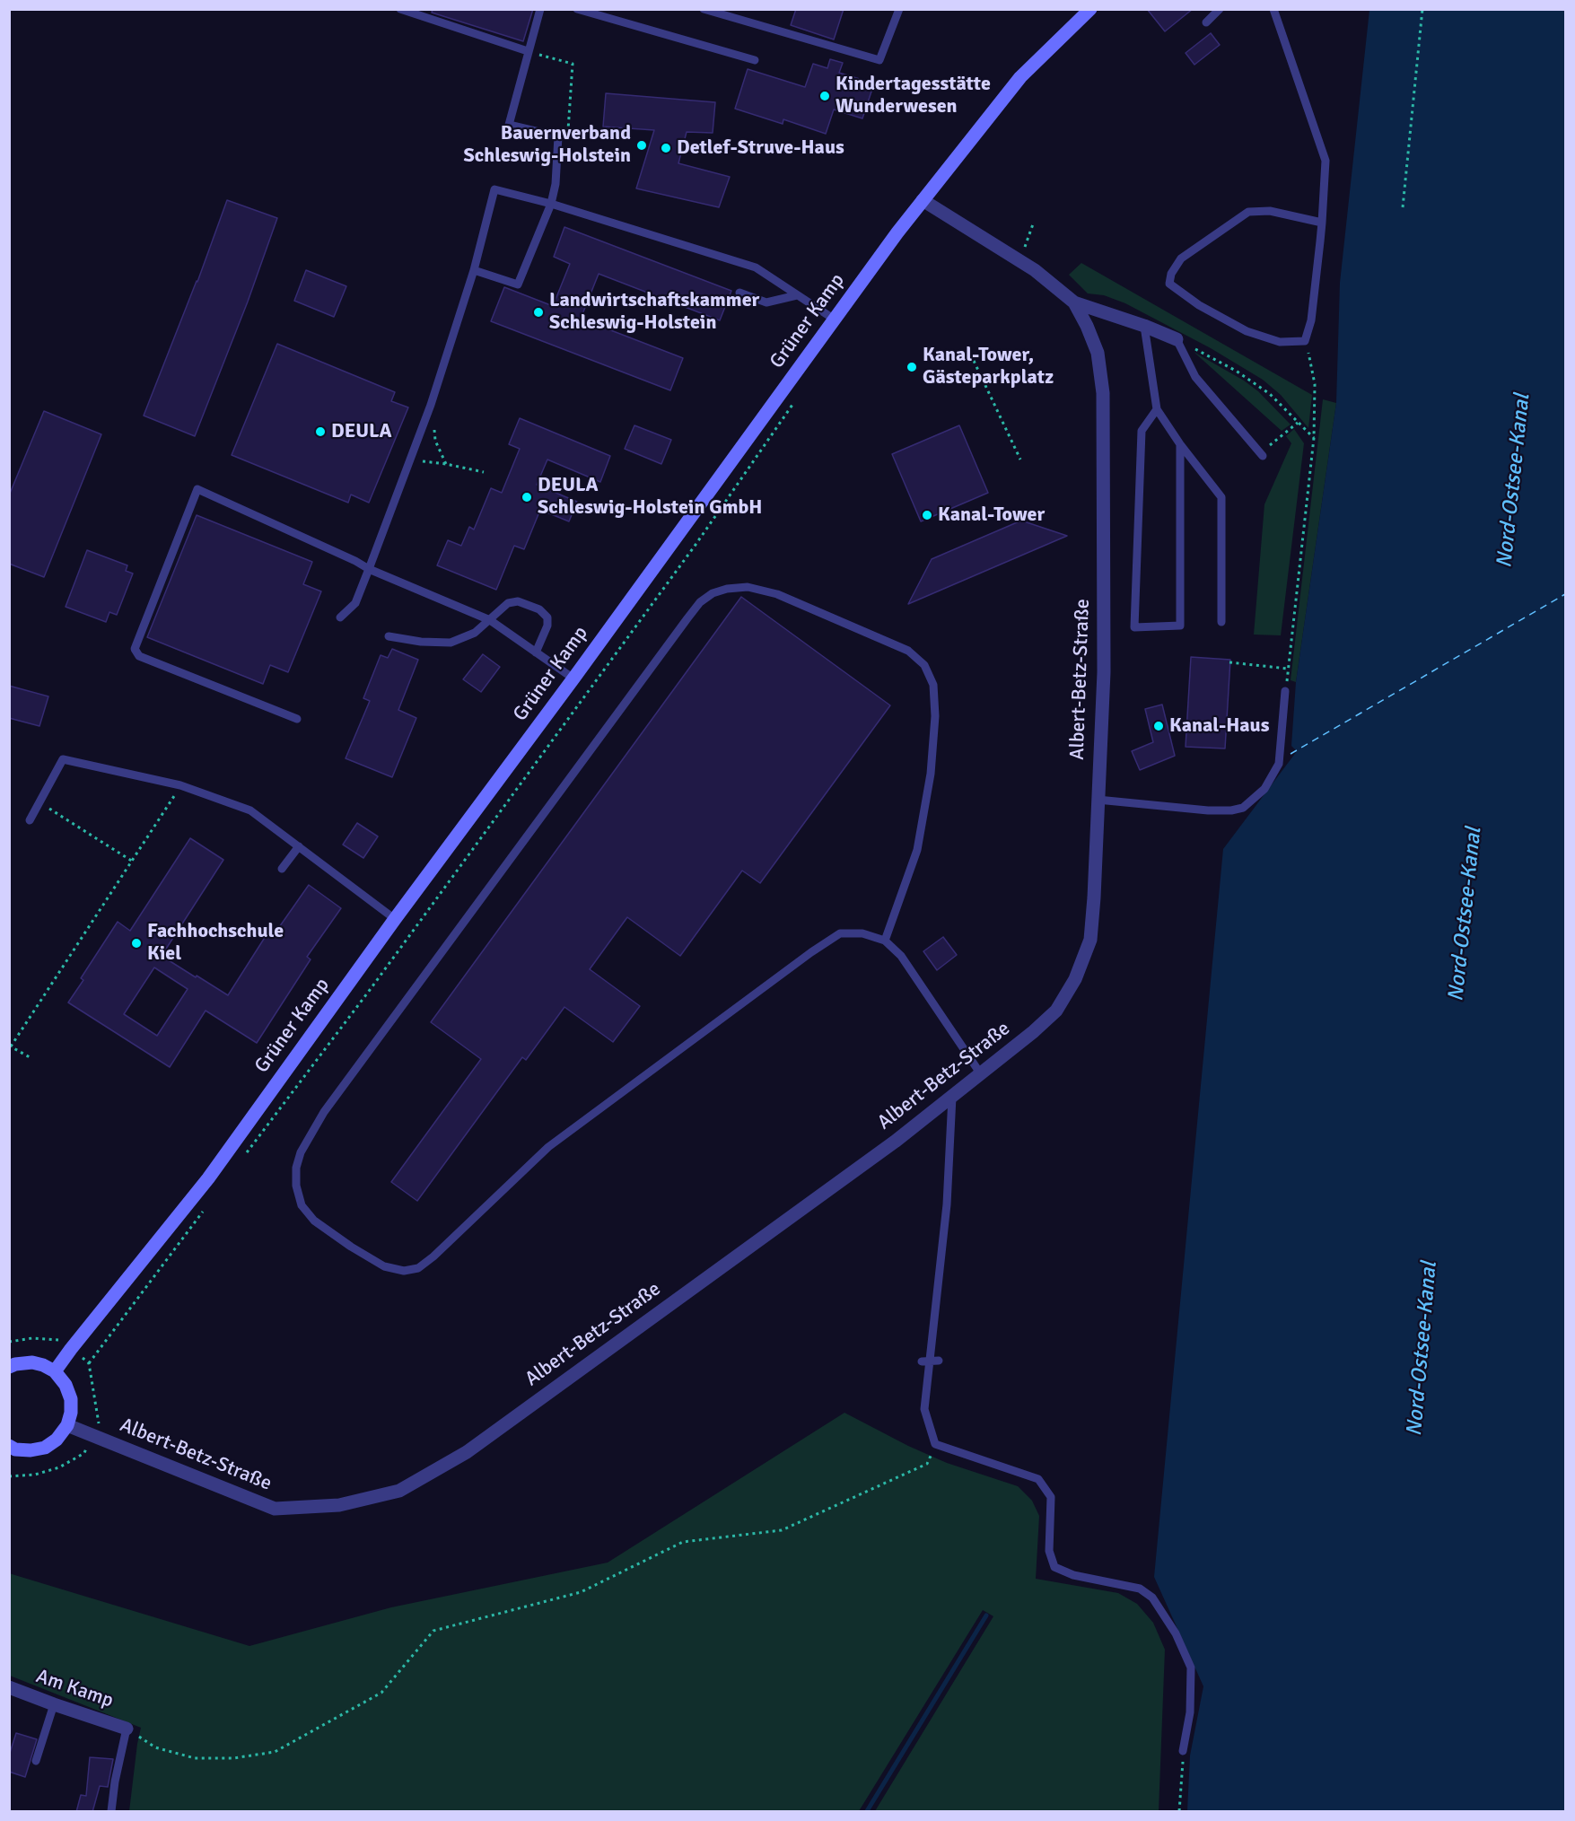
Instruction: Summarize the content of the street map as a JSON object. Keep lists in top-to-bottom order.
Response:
{
  "streets": {
    "street": ["Grüner Kamp", "Albert-Betz-Straße", "Am Kamp"]
  },
  "crossings": [
    ["Grüner Kamp", "Albert-Betz-Straße"]
  ],
  "water": ["Nord-Ostsee-Kanal"],
  "places": [
    "Kindertagesstätte Wunderwesen",
    "Bauernverband Schleswig-Holstein",
    "Detlef-Struve-Haus",
    "Landwirtschaftskammer Schleswig-Holstein",
    "Kanal-Tower, Gästeparkplatz",
    "DEULA",
    "DEULA Schleswig-Holstein GmbH",
    "Kanal-Tower",
    "Kanal-Haus",
    "Fachhochschule Kiel"
  ]
}
